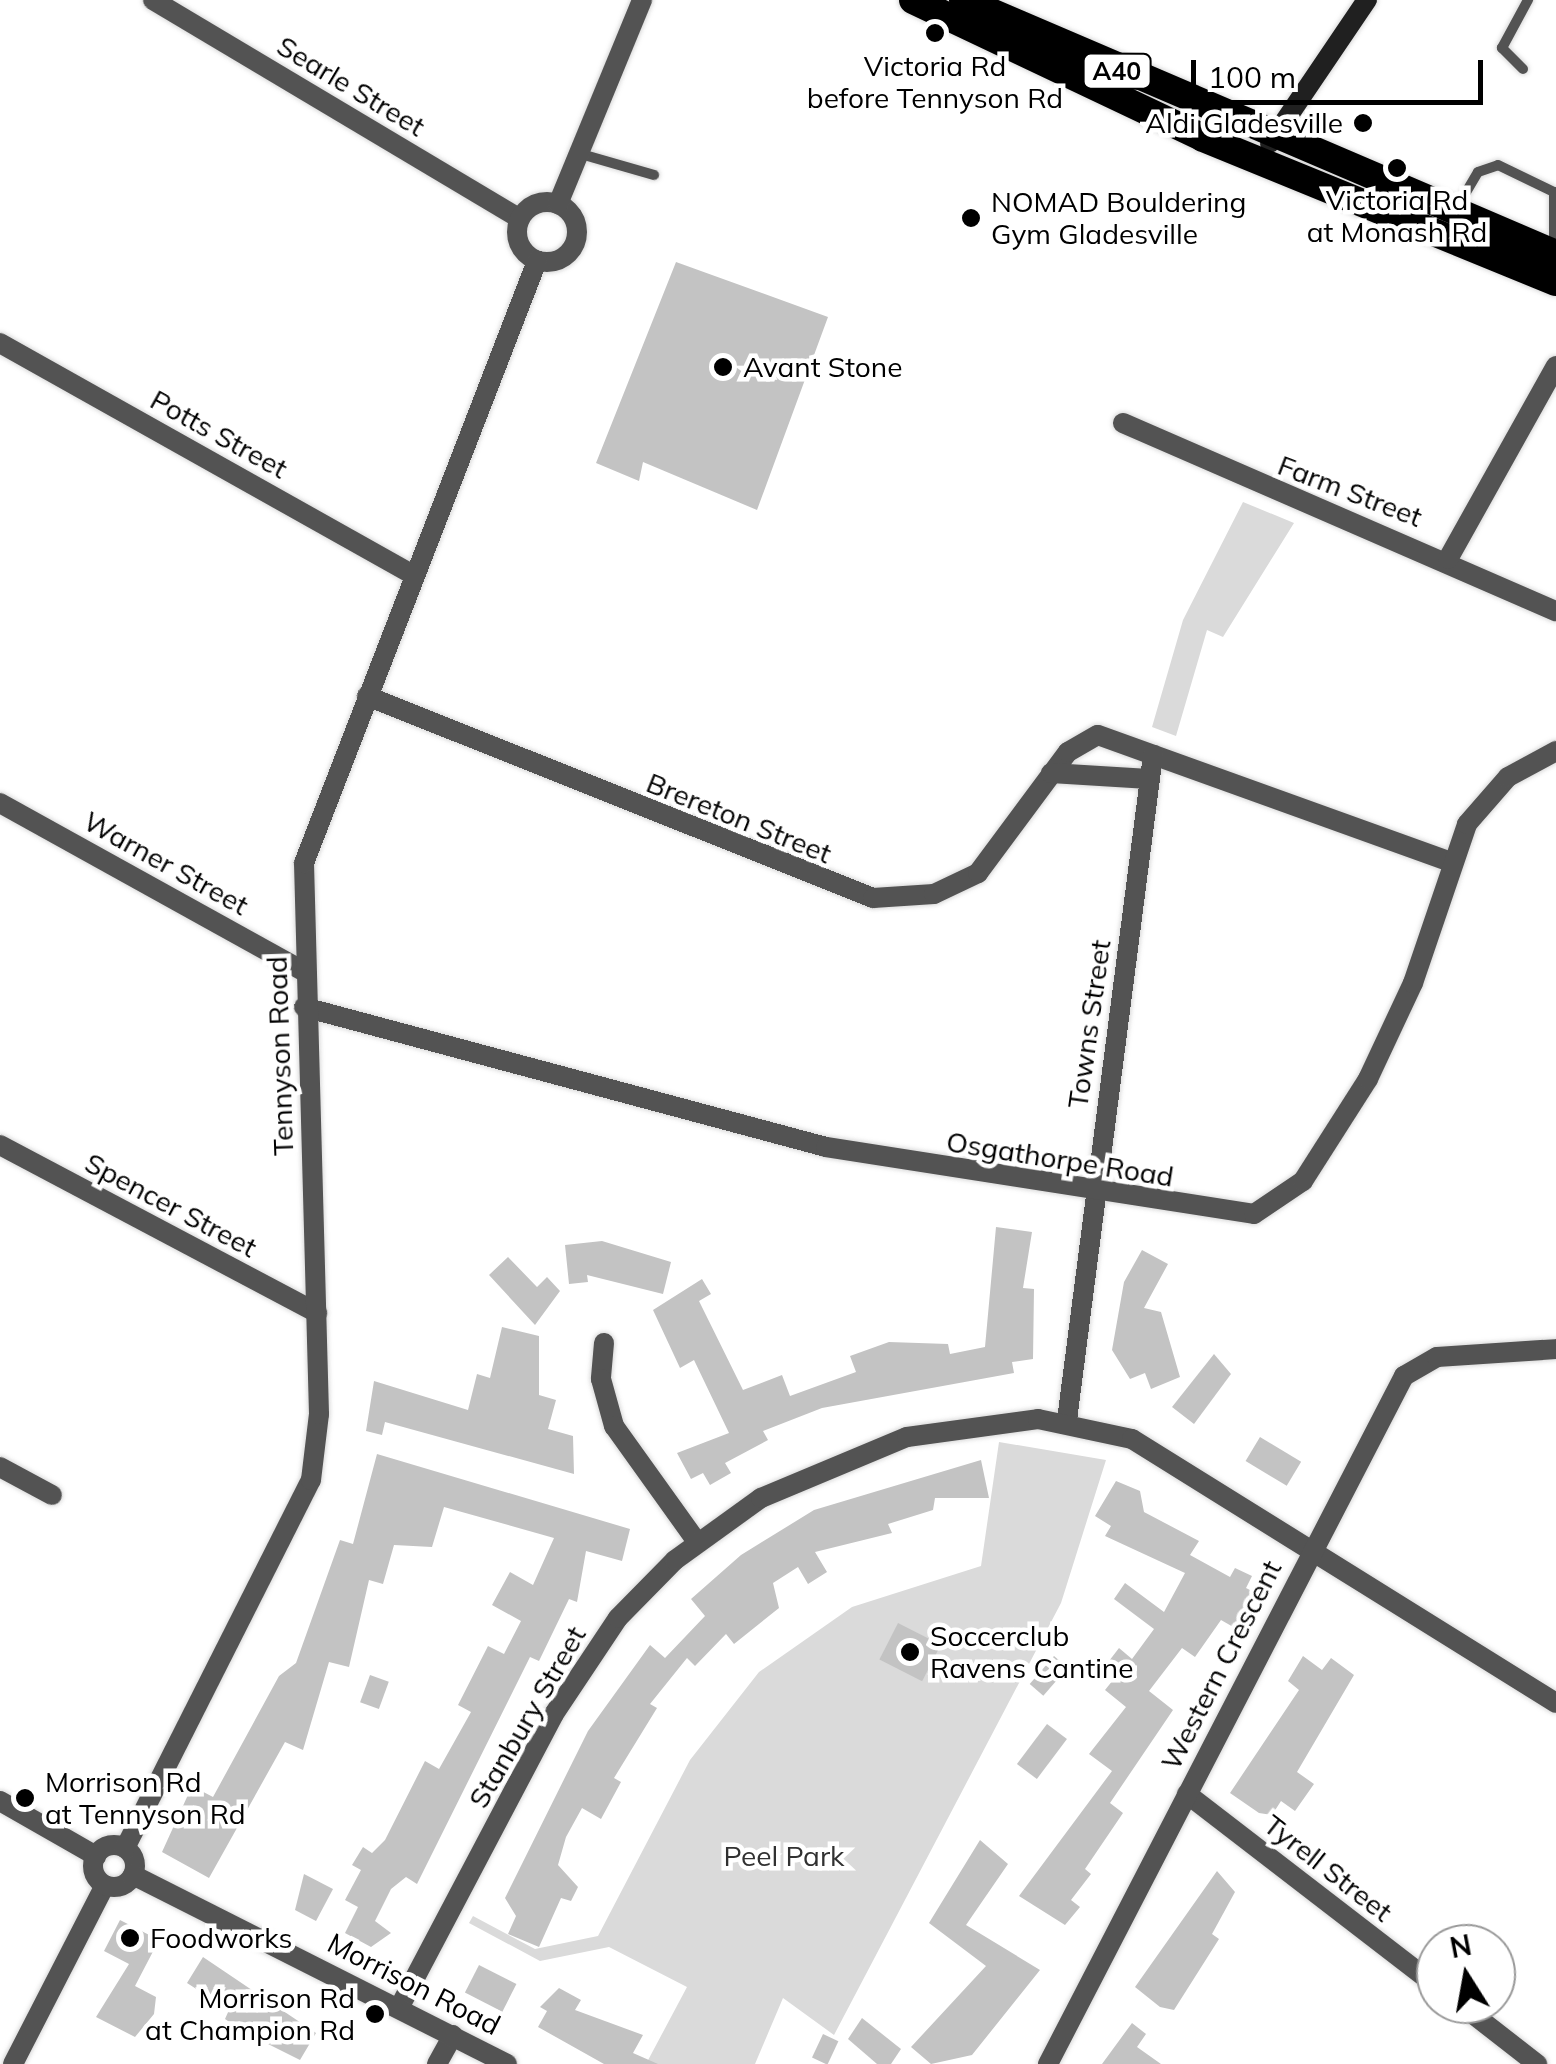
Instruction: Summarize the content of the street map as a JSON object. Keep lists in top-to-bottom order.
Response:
{
  "streets": {
    "highway": ["A40"],
    "street": [
      "Searle Street",
      "Potts Street",
      "Farm Street",
      "Brereton Street",
      "Warner Street",
      "Towns Street",
      "Tennyson Road",
      "Osgathorpe Road",
      "Spencer Street",
      "Western Crescent",
      "Stanbury Street",
      "Tyrell Street",
      "Morrison Road"
    ]
  },
  "crossings": [
    ["Searle Street", "Tennyson Road"],
    ["Potts Street", "Tennyson Road"],
    ["Brereton Street", "Towns Street"],
    ["Brereton Street", "Tennyson Road"],
    ["Brereton Street", "Osgathorpe Road"],
    ["Warner Street", "Tennyson Road"],
    ["Towns Street", "Osgathorpe Road"],
    ["Towns Street", "Stanbury Street"],
    ["Tennyson Road", "Osgathorpe Road"],
    ["Tennyson Road", "Spencer Street"],
    ["Western Crescent", "Stanbury Street"],
    ["Western Crescent", "Tyrell Street"],
    ["Stanbury Street", "Morrison Road"]
  ],
  "parks": ["Peel Park"],
  "places": [
    "Victoria Rd before Tennyson Rd",
    "Aldi Gladesville",
    "Victoria Rd at Monash Rd",
    "NOMAD Bouldering Gym Gladesville",
    "Avant Stone",
    "Soccerclub Ravens Cantine",
    "Morrison Rd at Tennyson Rd",
    "Foodworks",
    "Morrison Rd at Champion Rd"
  ],
  "scale_bar": "100 m",
  "north": "top"
}
